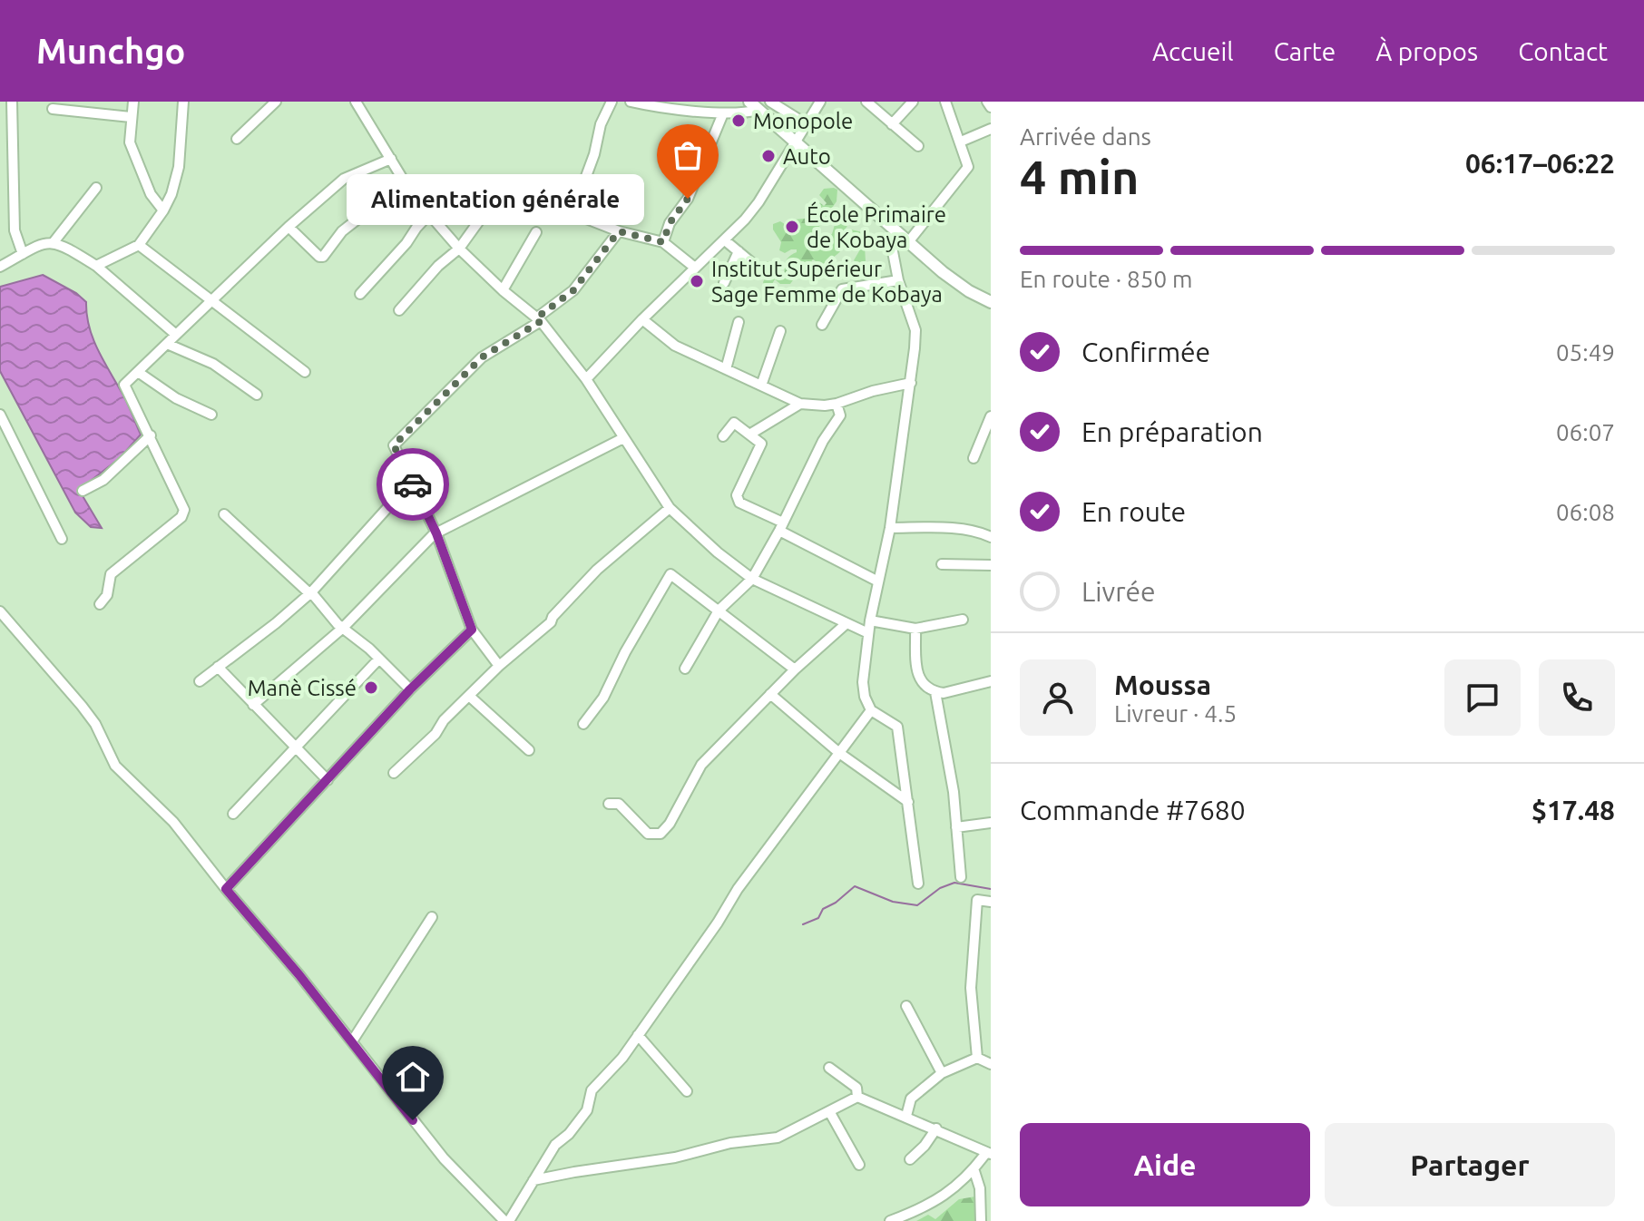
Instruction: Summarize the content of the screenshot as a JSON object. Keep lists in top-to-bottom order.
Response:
{
  "places": [
    "Monopole",
    "Auto",
    "Alimentation générale",
    "École Primaire de Kobaya",
    "Institut Supérieur Sage Femme de Kobaya",
    "Manè Cissé"
  ],
  "page": {
    "header": "Munchgo",
    "nav": [
      "Accueil",
      "Carte",
      "À propos",
      "Contact"
    ],
    "heading": ["4 min", "Arrivée dans", "06:17–06:22"],
    "panel": [
      "Moussa",
      "Livreur · 4.5",
      "Commande #7680",
      "$17.48"
    ],
    "bubble": "Alimentation générale",
    "bar": "En route · 850 m",
    "list": [
      ["Confirmée", "05:49"],
      ["En préparation", "06:07"],
      ["En route", "06:08"],
      "Livrée"
    ],
    "buttons": ["Aide", "Partager"]
  }
}
